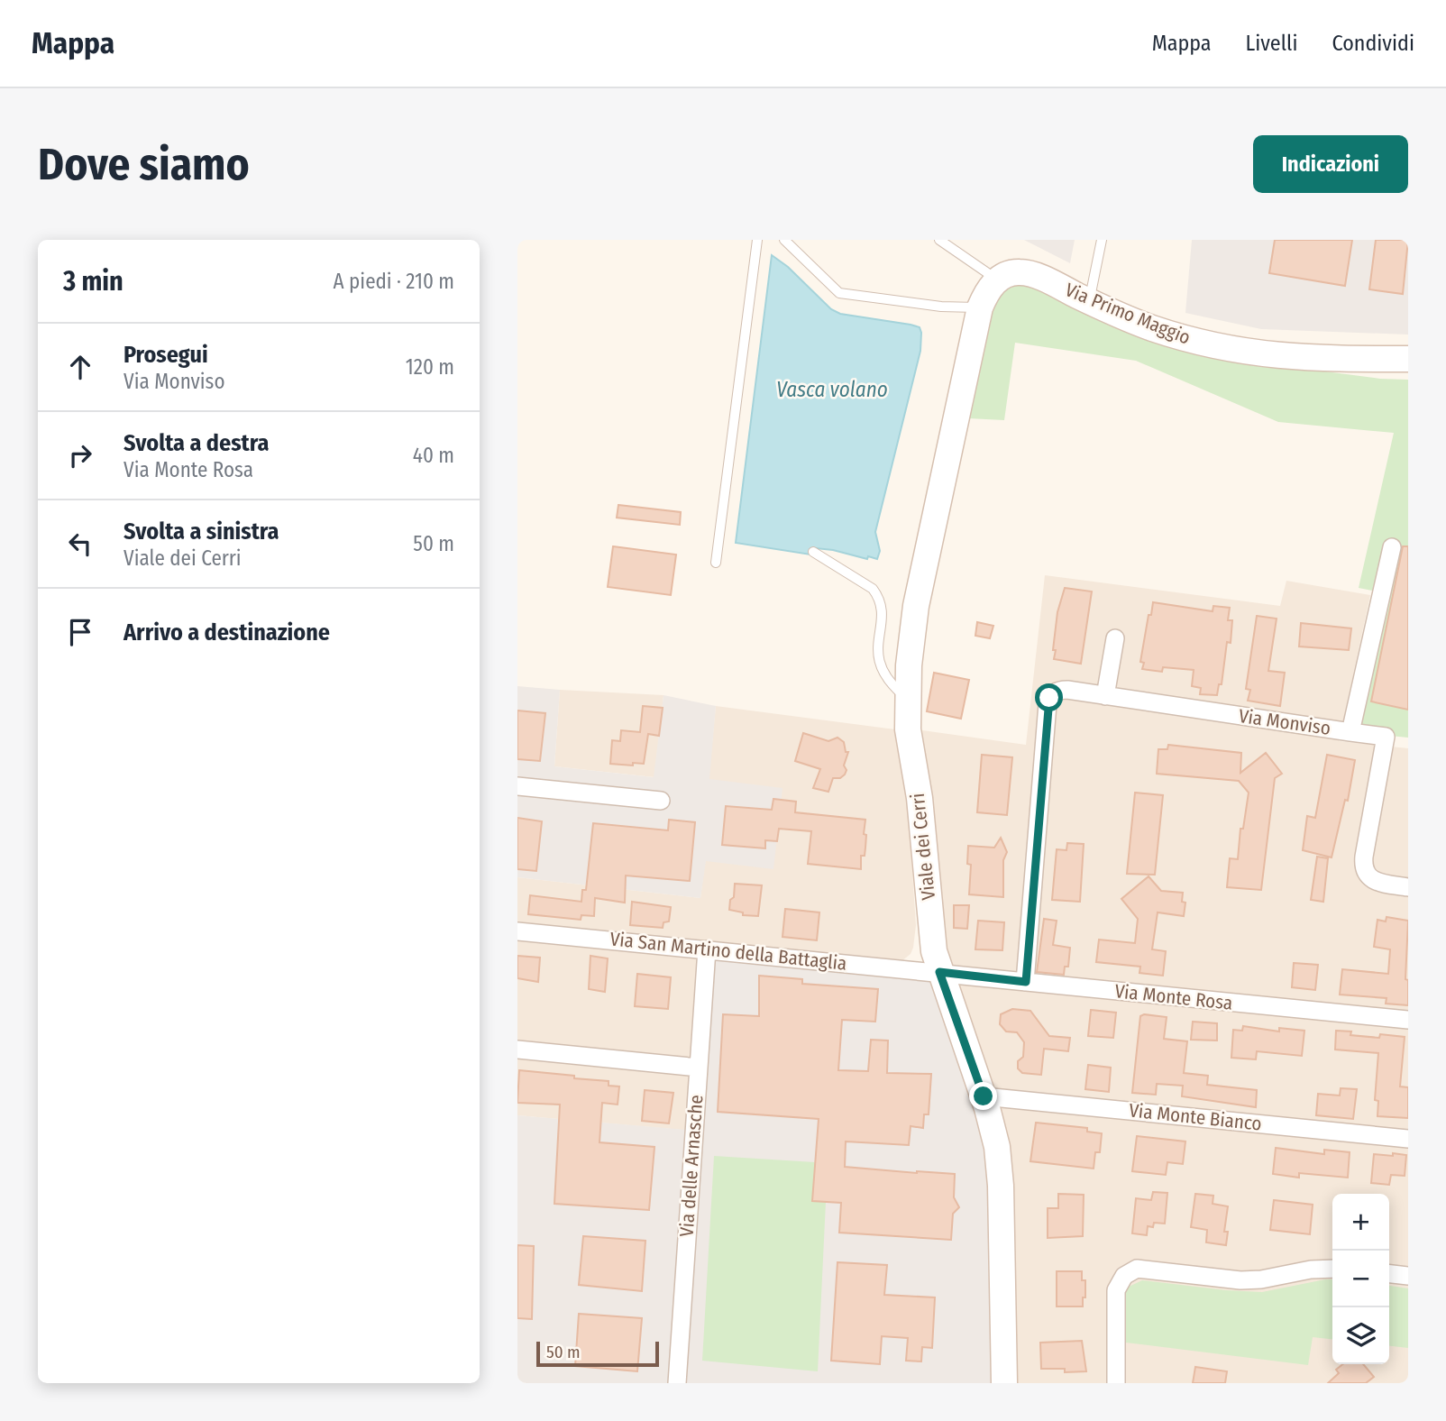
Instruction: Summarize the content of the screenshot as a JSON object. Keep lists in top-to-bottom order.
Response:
{
  "streets": {
    "street": [
      "Via Primo Maggio",
      "Via Monviso",
      "Viale dei Cerri",
      "Via San Martino della Battaglia",
      "Via Monte Rosa",
      "Via Monte Bianco",
      "Via delle Arnasche"
    ]
  },
  "crossings": [
    ["Via Monviso", "Via Monte Rosa"],
    ["Viale dei Cerri", "Via San Martino della Battaglia"],
    ["Viale dei Cerri", "Via Monte Rosa"],
    ["Viale dei Cerri", "Via Monte Bianco"],
    ["Via San Martino della Battaglia", "Via Monte Rosa"],
    ["Via San Martino della Battaglia", "Via delle Arnasche"]
  ],
  "water": ["Vasca volano"],
  "scale_bar": "50 m",
  "page": {
    "header": "Mappa",
    "nav": ["Mappa", "Livelli", "Condividi"],
    "buttons": "Indicazioni",
    "title": "Dove siamo",
    "heading": ["3 min", "A piedi · 210 m"],
    "list": [
      ["Prosegui", "Via Monviso", "120 m"],
      ["Svolta a destra", "Via Monte Rosa", "40 m"],
      ["Svolta a sinistra", "Viale dei Cerri", "50 m"],
      "Arrivo a destinazione"
    ],
    "map_buttons": ["+", "−"],
    "scale": "50 m"
  }
}
